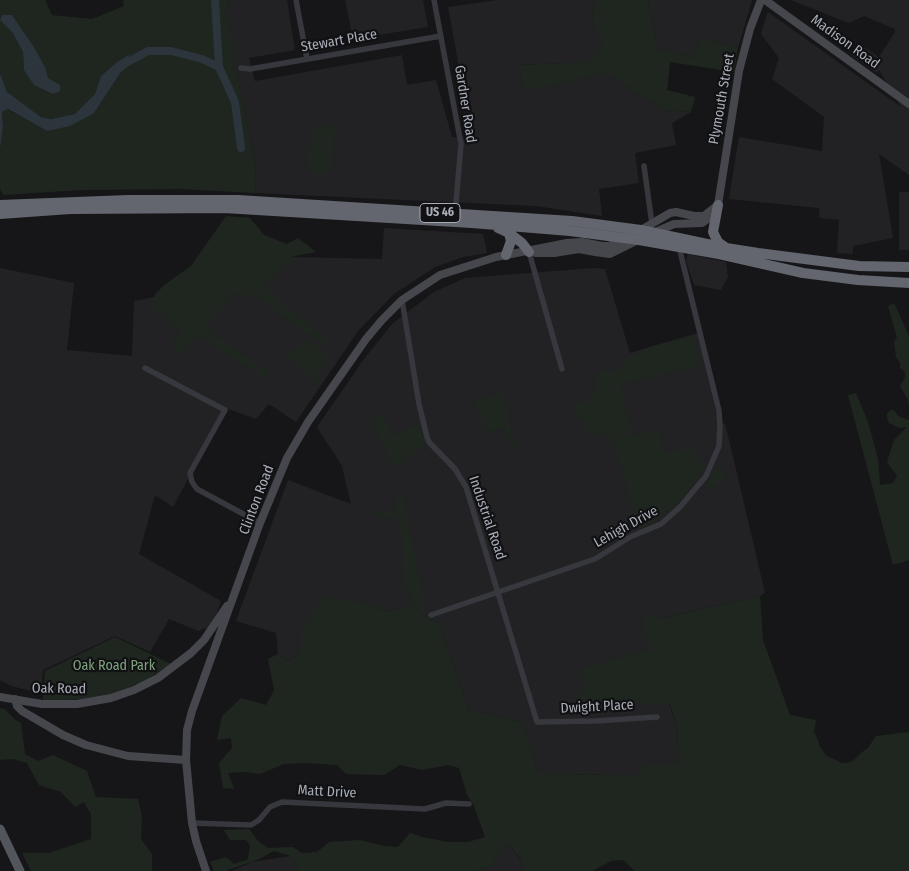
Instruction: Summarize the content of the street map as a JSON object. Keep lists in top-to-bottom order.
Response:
{
  "streets": {
    "highway": ["US 46"],
    "street": [
      "Stewart Place",
      "Madison Road",
      "Plymouth Street",
      "Gardner Road",
      "Clinton Road",
      "Industrial Road",
      "Lehigh Drive",
      "Oak Road",
      "Dwight Place",
      "Matt Drive"
    ]
  },
  "crossings": [
    ["Stewart Place", "Gardner Road"],
    ["Gardner Road", "US 46"],
    ["US 46", "Lehigh Drive"],
    ["Clinton Road", "Industrial Road"],
    ["Clinton Road", "Oak Road"],
    ["Clinton Road", "Matt Drive"],
    ["Industrial Road", "Lehigh Drive"],
    ["Industrial Road", "Dwight Place"]
  ],
  "parks": ["Oak Road Park"]
}
